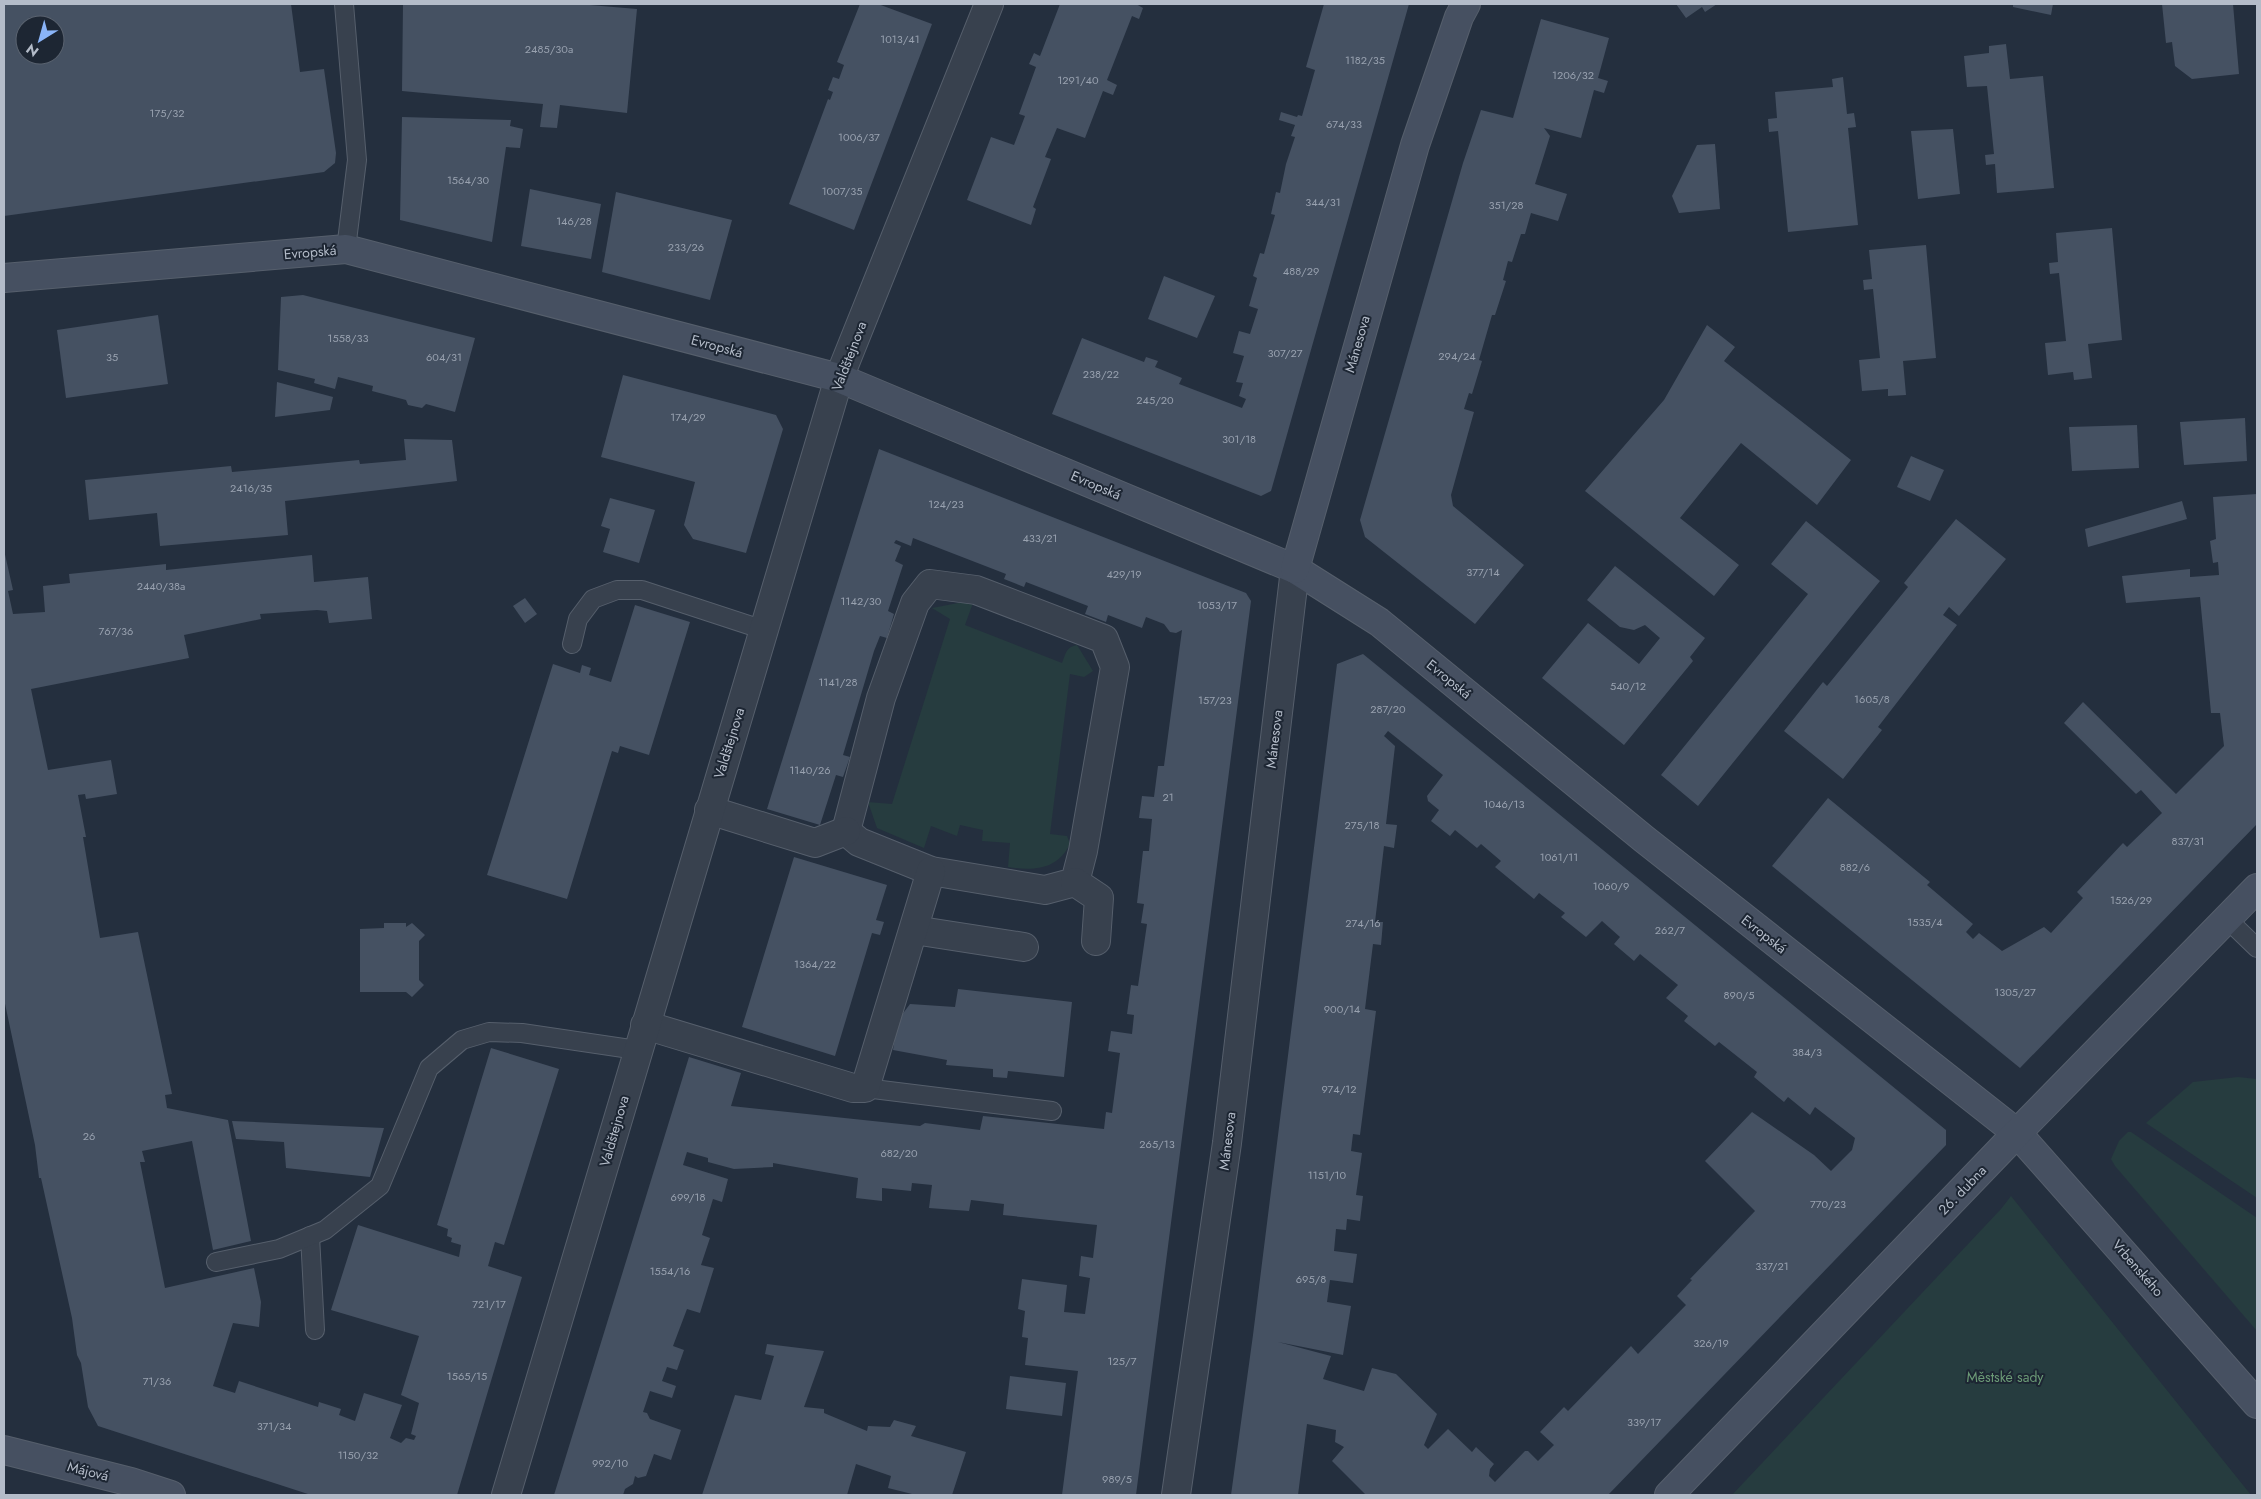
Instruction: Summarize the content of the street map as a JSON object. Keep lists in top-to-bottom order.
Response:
{
  "streets": {
    "main road": [
      "Evropská",
      "Mánesova",
      "26. dubna",
      "Vrbenského",
      "Májová"
    ],
    "street": ["Valdštejnova"]
  },
  "crossings": [
    ["Evropská", "Mánesova"],
    ["Evropská", "Valdštejnova"],
    ["Evropská", "26. dubna"],
    ["Evropská", "Vrbenského"],
    ["26. dubna", "Vrbenského"]
  ],
  "parks": ["Městské sady"],
  "house_numbers": [
    "1013/41",
    "2485/30a",
    "1182/35",
    "1206/32",
    "1291/40",
    "175/32",
    "674/33",
    "1006/37",
    "1564/30",
    "1007/35",
    "344/31",
    "351/28",
    "146/28",
    "233/26",
    "488/29",
    "1558/33",
    "307/27",
    "294/24",
    "35",
    "604/31",
    "238/22",
    "245/20",
    "174/29",
    "301/18",
    "2416/35",
    "124/23",
    "433/21",
    "377/14",
    "429/19",
    "2440/38a",
    "1142/30",
    "1053/17",
    "767/36",
    "1141/28",
    "540/12",
    "1605/8",
    "157/23",
    "287/20",
    "1140/26",
    "21",
    "1046/13",
    "275/18",
    "837/31",
    "1061/11",
    "882/6",
    "1060/9",
    "1526/29",
    "1535/4",
    "274/16",
    "262/7",
    "1364/22",
    "1305/27",
    "890/5",
    "900/14",
    "384/3",
    "974/12",
    "26",
    "265/13",
    "682/20",
    "1151/10",
    "699/18",
    "770/23",
    "337/21",
    "1554/16",
    "695/8",
    "721/17",
    "326/19",
    "125/7",
    "1565/15",
    "71/36",
    "339/17",
    "371/34",
    "1150/32",
    "992/10",
    "989/5"
  ],
  "north": "bottom left"
}
